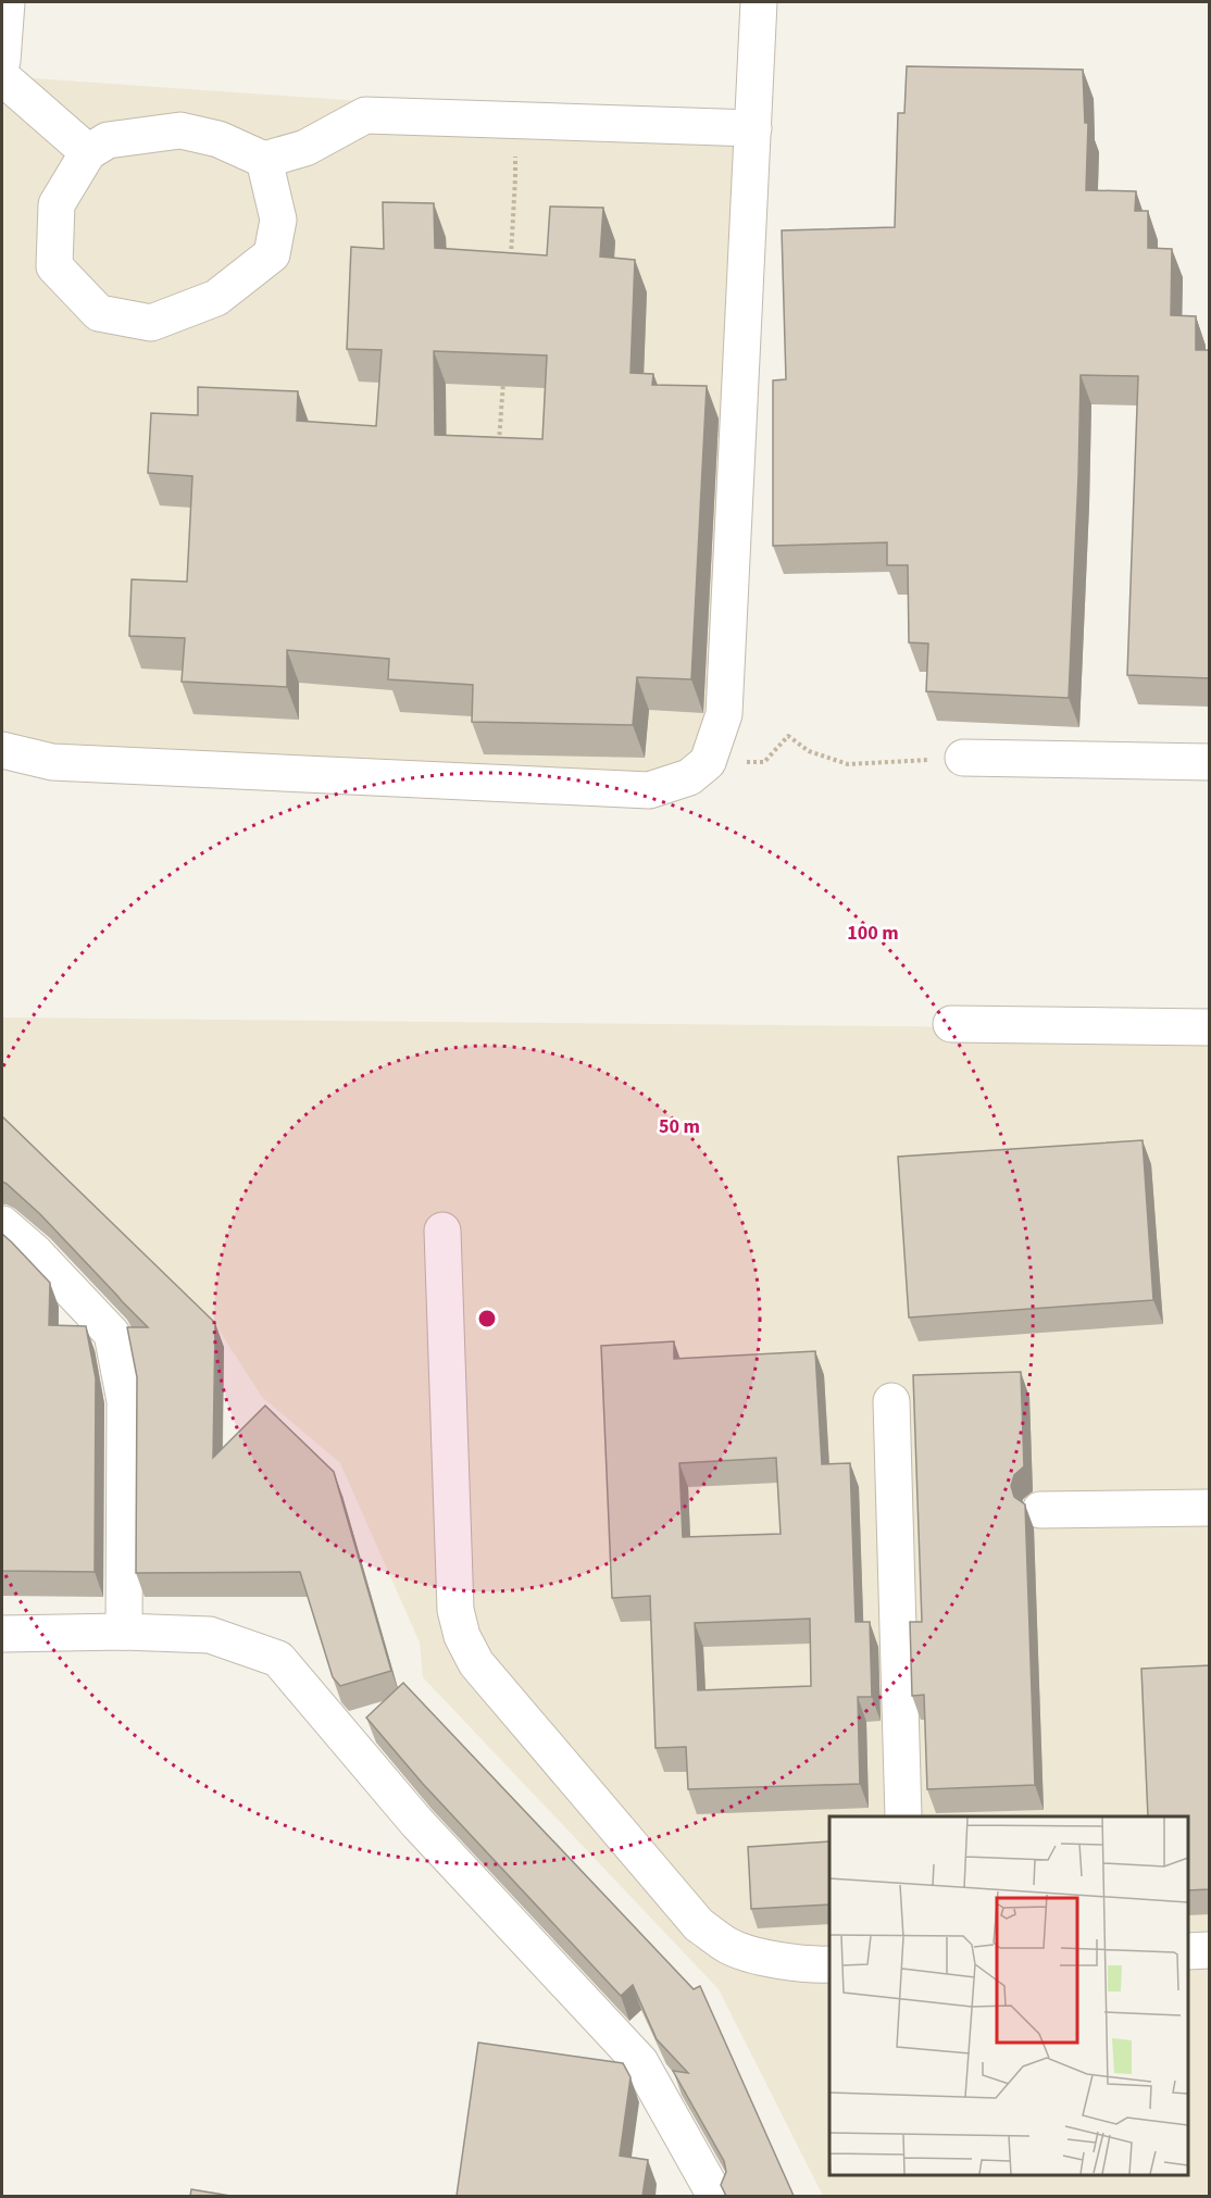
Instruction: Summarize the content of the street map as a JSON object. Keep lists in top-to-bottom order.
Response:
{
  "rings": ["100 m", "50 m"]
}
